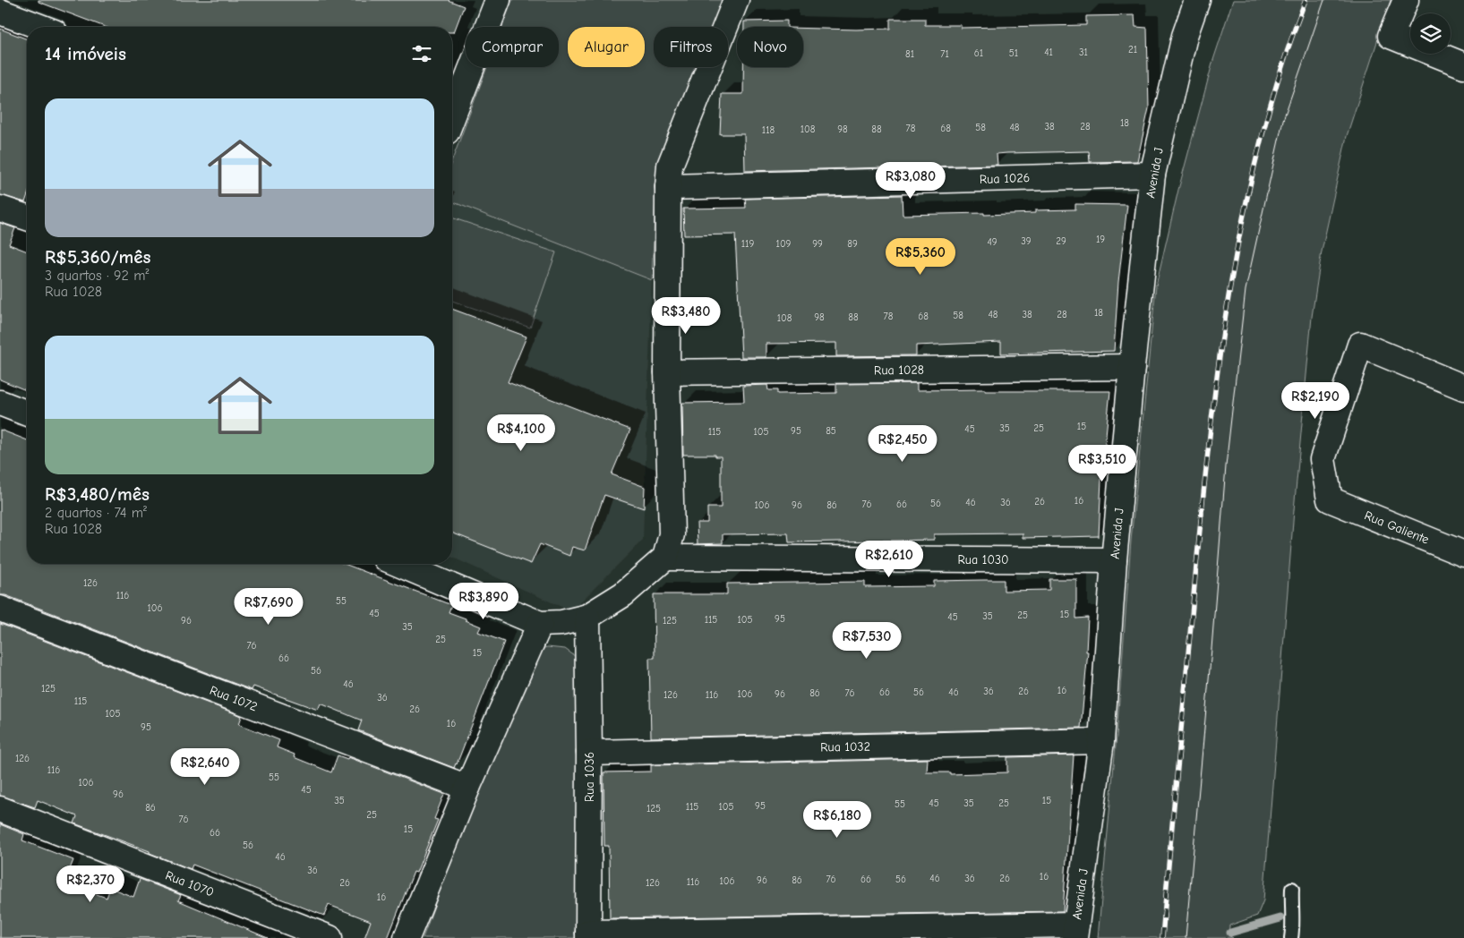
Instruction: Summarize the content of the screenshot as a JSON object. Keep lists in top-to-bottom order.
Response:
{
  "streets": {
    "street": [
      "Avenida J",
      "Rua 1026",
      "Rua 1028",
      "Rua Galiente",
      "Rua 1030",
      "Rua 1072",
      "Rua 1032",
      "Rua 1036",
      "Rua 1070"
    ]
  },
  "crossings": [
    ["Avenida J", "Rua 1026"],
    ["Avenida J", "Rua 1028"],
    ["Avenida J", "Rua 1030"],
    ["Avenida J", "Rua 1032"],
    ["Rua 1032", "Rua 1036"]
  ],
  "house_numbers": [
    "21",
    "41",
    "31",
    "61",
    "51",
    "81",
    "71",
    "18",
    "38",
    "28",
    "58",
    "48",
    "78",
    "68",
    "108",
    "98",
    "88",
    "118",
    "19",
    "39",
    "29",
    "49",
    "119",
    "109",
    "99",
    "89",
    "18",
    "48",
    "38",
    "28",
    "58",
    "78",
    "68",
    "98",
    "88",
    "108",
    "15",
    "35",
    "25",
    "45",
    "95",
    "85",
    "115",
    "105",
    "16",
    "26",
    "46",
    "36",
    "56",
    "76",
    "66",
    "106",
    "96",
    "86",
    "126",
    "116",
    "55",
    "106",
    "45",
    "15",
    "25",
    "35",
    "45",
    "95",
    "115",
    "105",
    "96",
    "125",
    "35",
    "25",
    "76",
    "15",
    "66",
    "56",
    "46",
    "125",
    "16",
    "36",
    "26",
    "66",
    "56",
    "46",
    "86",
    "76",
    "106",
    "96",
    "126",
    "116",
    "36",
    "115",
    "26",
    "105",
    "16",
    "95",
    "126",
    "116",
    "55",
    "106",
    "45",
    "96",
    "35",
    "15",
    "45",
    "35",
    "25",
    "55",
    "95",
    "115",
    "105",
    "86",
    "125",
    "25",
    "76",
    "15",
    "66",
    "56",
    "46",
    "36",
    "16",
    "46",
    "36",
    "26",
    "76",
    "66",
    "56",
    "96",
    "86",
    "106",
    "116",
    "26",
    "126",
    "16"
  ],
  "page": {
    "chip": [
      "Comprar",
      "Alugar",
      "Filtros",
      "Novo"
    ],
    "heading": "14 imóveis",
    "list": [
      {
        "name": "R$5,360/mês",
        "note": "3 quartos · 92 m² · Rua 1028"
      },
      {
        "name": "R$3,480/mês",
        "note": "2 quartos · 74 m² · Rua 1028"
      }
    ],
    "price": [
      "R$3,080",
      "R$5,360",
      "R$3,480",
      "R$2,190",
      "R$4,100",
      "R$2,450",
      "R$3,510",
      "R$2,610",
      "R$3,890",
      "R$7,690",
      "R$7,530",
      "R$2,640",
      "R$6,180",
      "R$2,370"
    ]
  }
}
